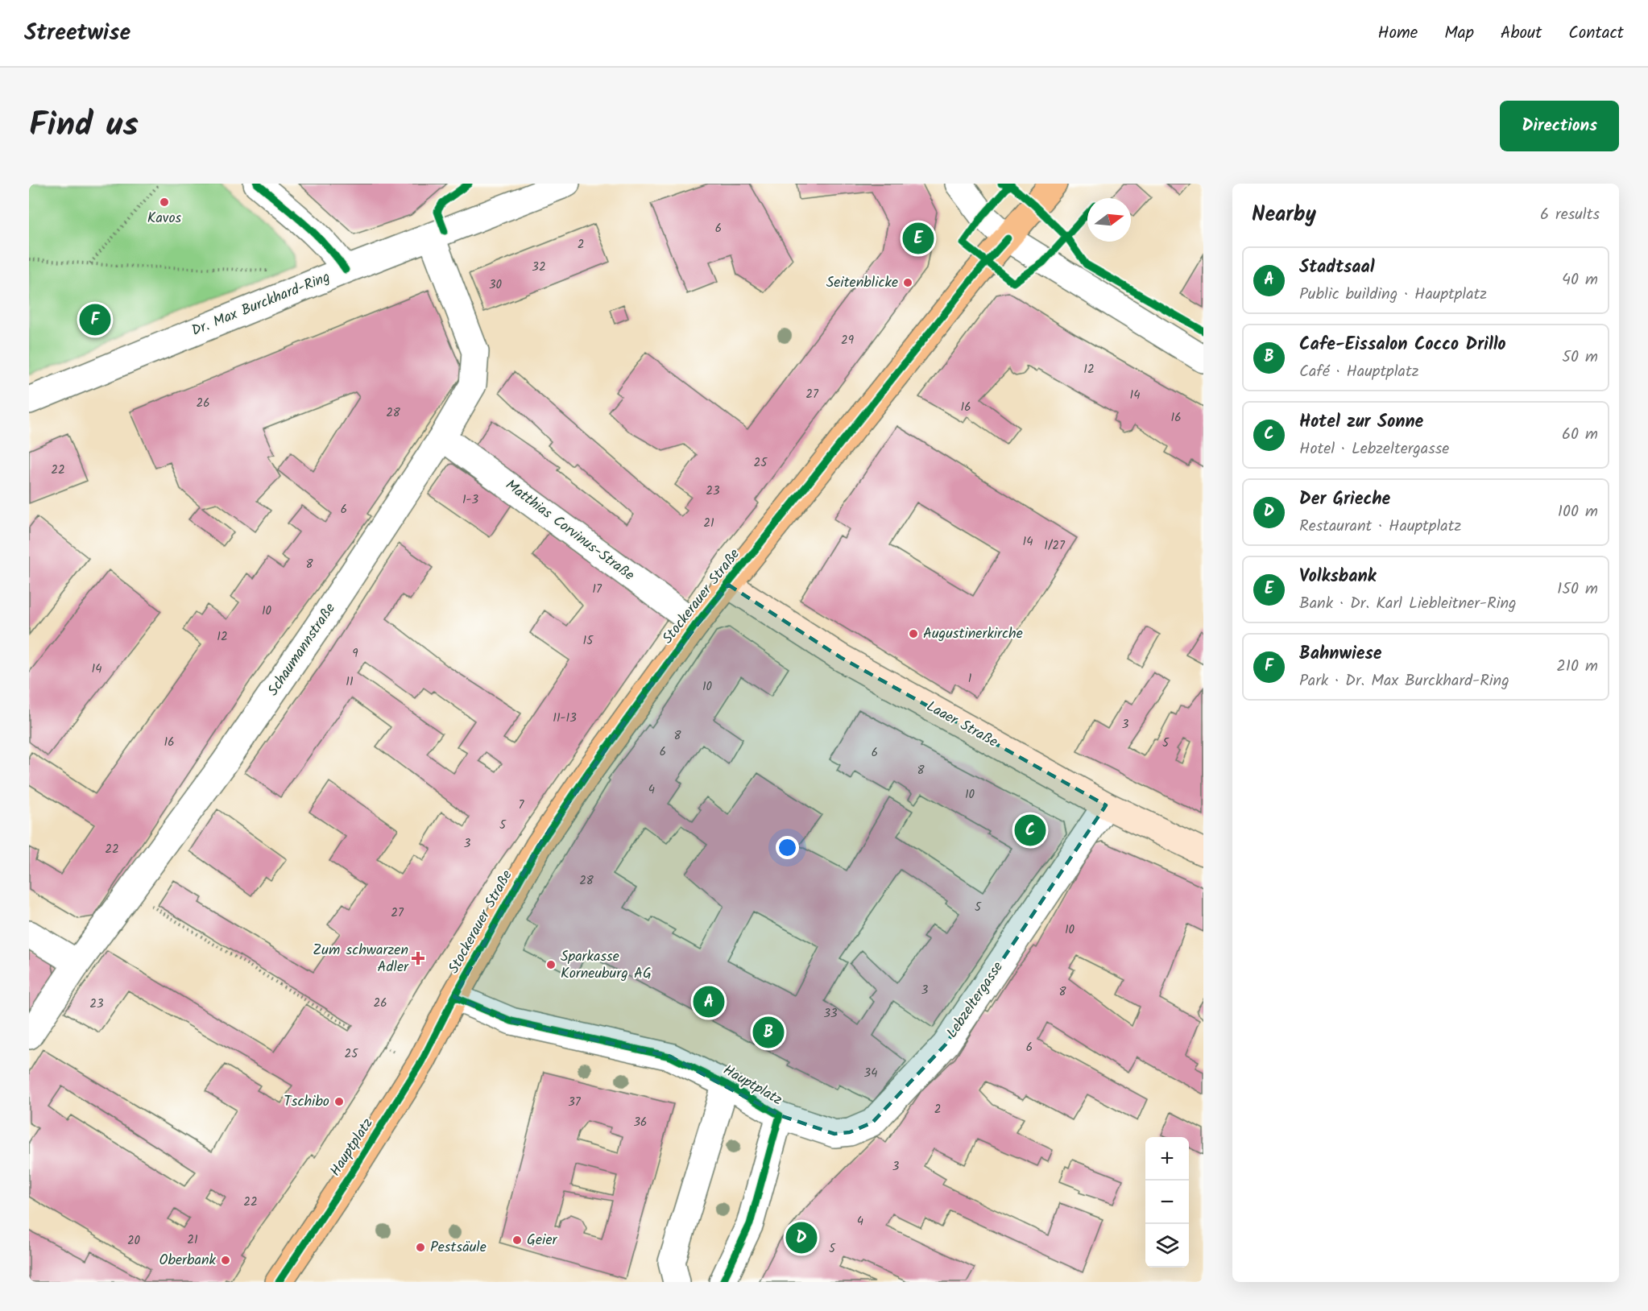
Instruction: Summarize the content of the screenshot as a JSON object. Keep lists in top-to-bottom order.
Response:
{
  "streets": {
    "main road": ["Stockerauer Straße", "Hauptplatz"],
    "street": [
      "Dr. Max Burckhard-Ring",
      "Matthias Corvinus-Straße",
      "Schaumannstraße",
      "Laaer Straße",
      "Lebzeltergasse"
    ]
  },
  "crossings": [
    ["Dr. Max Burckhard-Ring", "Schaumannstraße"],
    ["Matthias Corvinus-Straße", "Stockerauer Straße"],
    ["Matthias Corvinus-Straße", "Schaumannstraße"],
    ["Stockerauer Straße", "Laaer Straße"],
    ["Stockerauer Straße", "Hauptplatz"],
    ["Laaer Straße", "Lebzeltergasse"],
    ["Lebzeltergasse", "Hauptplatz"]
  ],
  "places": {
    "other": [
      "Kavos",
      "Seitenblicke",
      "Augustinerkirche",
      "Sparkasse Korneuburg AG",
      "Tschibo",
      "Geier",
      "Pestsäule",
      "Oberbank"
    ],
    "health": ["Zum schwarzen Adler"]
  },
  "house_numbers": [
    "6",
    "2",
    "32",
    "30",
    "29",
    "12",
    "27",
    "14",
    "26",
    "16",
    "28",
    "16",
    "25",
    "22",
    "23",
    "1-3",
    "6",
    "21",
    "14",
    "1/27",
    "8",
    "17",
    "10",
    "12",
    "15",
    "9",
    "14",
    "1",
    "11",
    "10",
    "11-13",
    "3",
    "8",
    "16",
    "5",
    "6",
    "6",
    "8",
    "4",
    "10",
    "7",
    "5",
    "3",
    "22",
    "28",
    "5",
    "27",
    "10",
    "3",
    "8",
    "26",
    "23",
    "33",
    "6",
    "25",
    "34",
    "37",
    "2",
    "36",
    "3",
    "22",
    "4",
    "21",
    "20",
    "5"
  ],
  "north": "right",
  "page": {
    "header": "Streetwise",
    "nav": [
      "Home",
      "Map",
      "About",
      "Contact"
    ],
    "title": "Find us",
    "buttons": "Directions",
    "heading": ["Nearby", "6 results"],
    "pins": [
      "E",
      "F",
      "C",
      "A",
      "B",
      "D"
    ],
    "list": [
      {
        "mark": "A",
        "name": "Stadtsaal",
        "note": "Public building · Hauptplatz",
        "value": "40 m"
      },
      {
        "mark": "B",
        "name": "Cafe-Eissalon Cocco Drillo",
        "note": "Café · Hauptplatz",
        "value": "50 m"
      },
      {
        "mark": "C",
        "name": "Hotel zur Sonne",
        "note": "Hotel · Lebzeltergasse",
        "value": "60 m"
      },
      {
        "mark": "D",
        "name": "Der Grieche",
        "note": "Restaurant · Hauptplatz",
        "value": "100 m"
      },
      {
        "mark": "E",
        "name": "Volksbank",
        "note": "Bank · Dr. Karl Liebleitner-Ring",
        "value": "150 m"
      },
      {
        "mark": "F",
        "name": "Bahnwiese",
        "note": "Park · Dr. Max Burckhard-Ring",
        "value": "210 m"
      }
    ],
    "map_buttons": ["+", "−"]
  }
}
